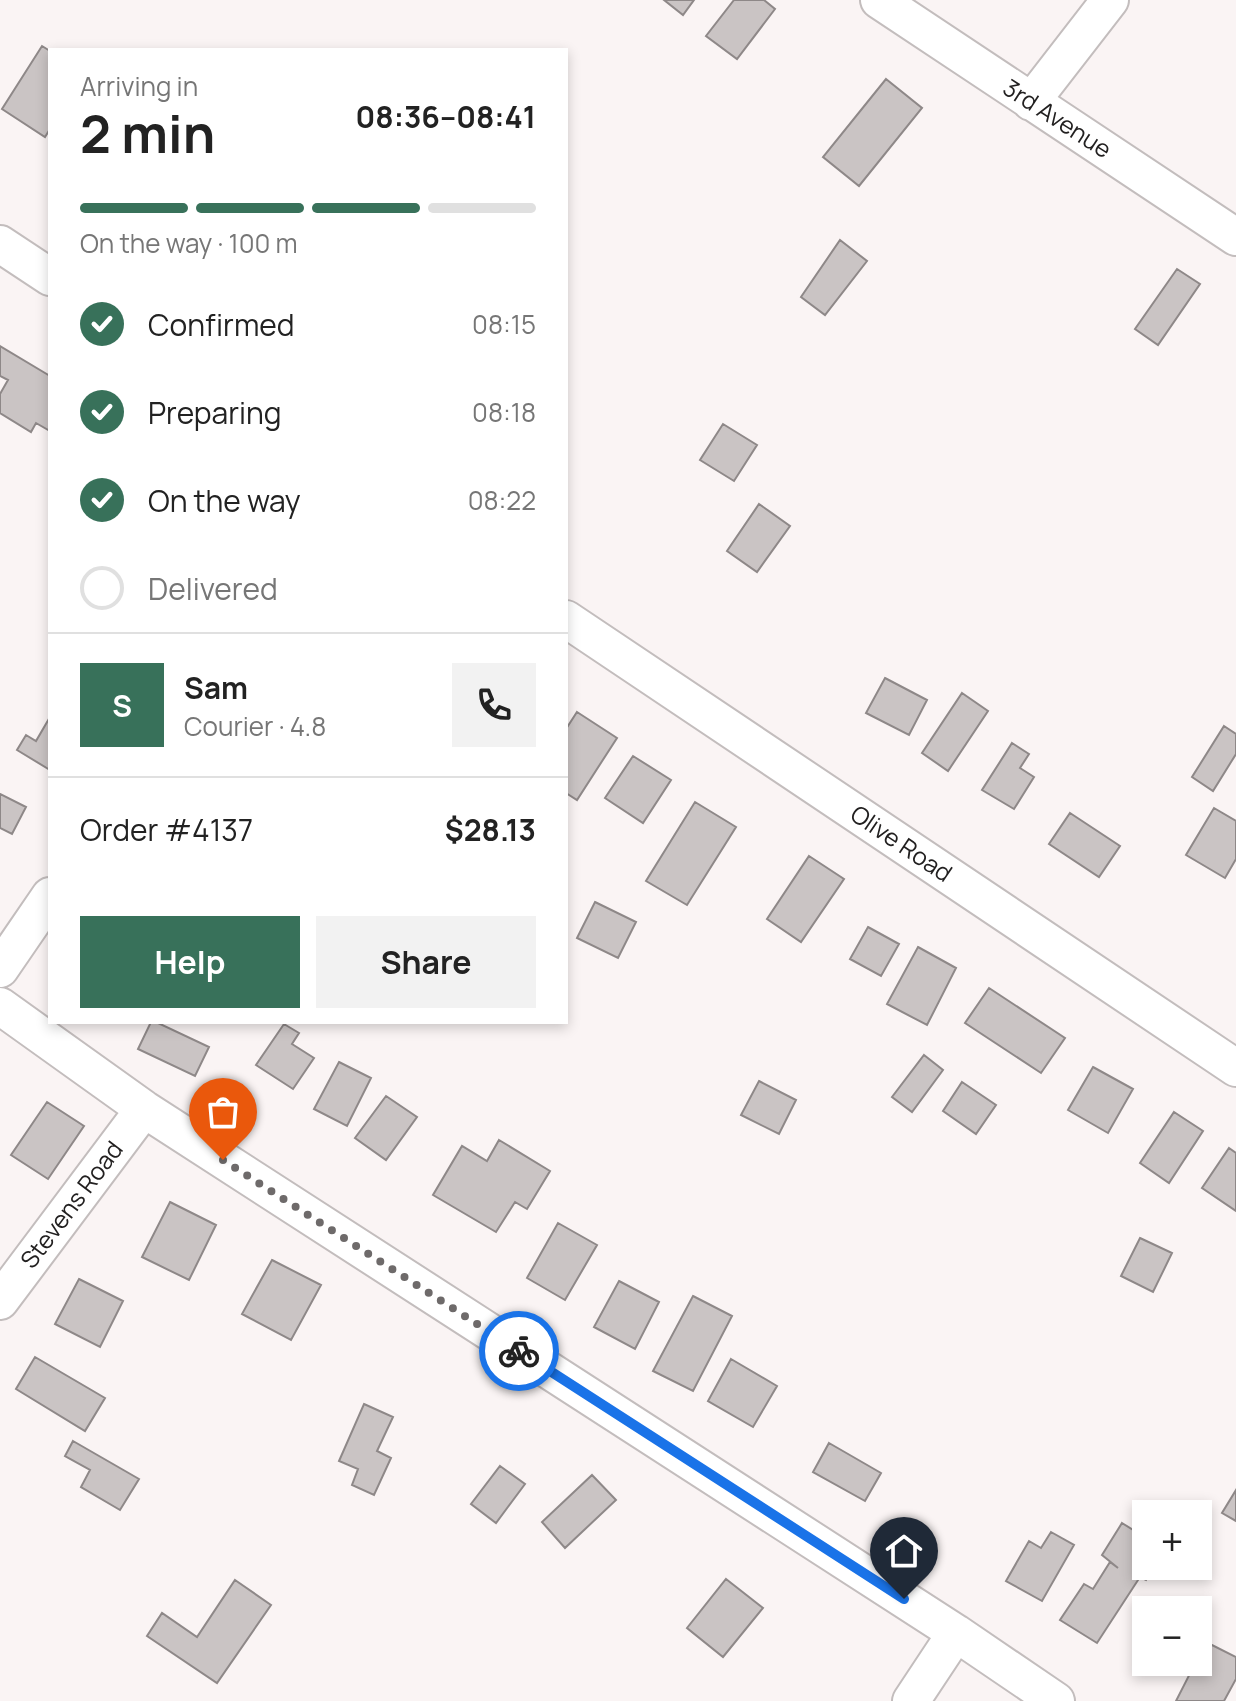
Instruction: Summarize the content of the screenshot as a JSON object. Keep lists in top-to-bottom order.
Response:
{
  "streets": {
    "street": ["3rd Avenue", "Olive Road", "Stevens Road"]
  },
  "page": {
    "heading": ["2 min", "Arriving in", "08:36–08:41"],
    "panel": [
      "Sam",
      "Courier · 4.8",
      "Order #4137",
      "$28.13"
    ],
    "bar": "On the way · 100 m",
    "list": [
      ["Confirmed", "08:15"],
      ["Preparing", "08:18"],
      ["On the way", "08:22"],
      "Delivered"
    ],
    "round": "S",
    "buttons": ["Help", "Share"],
    "map_buttons": ["+", "−"]
  }
}
